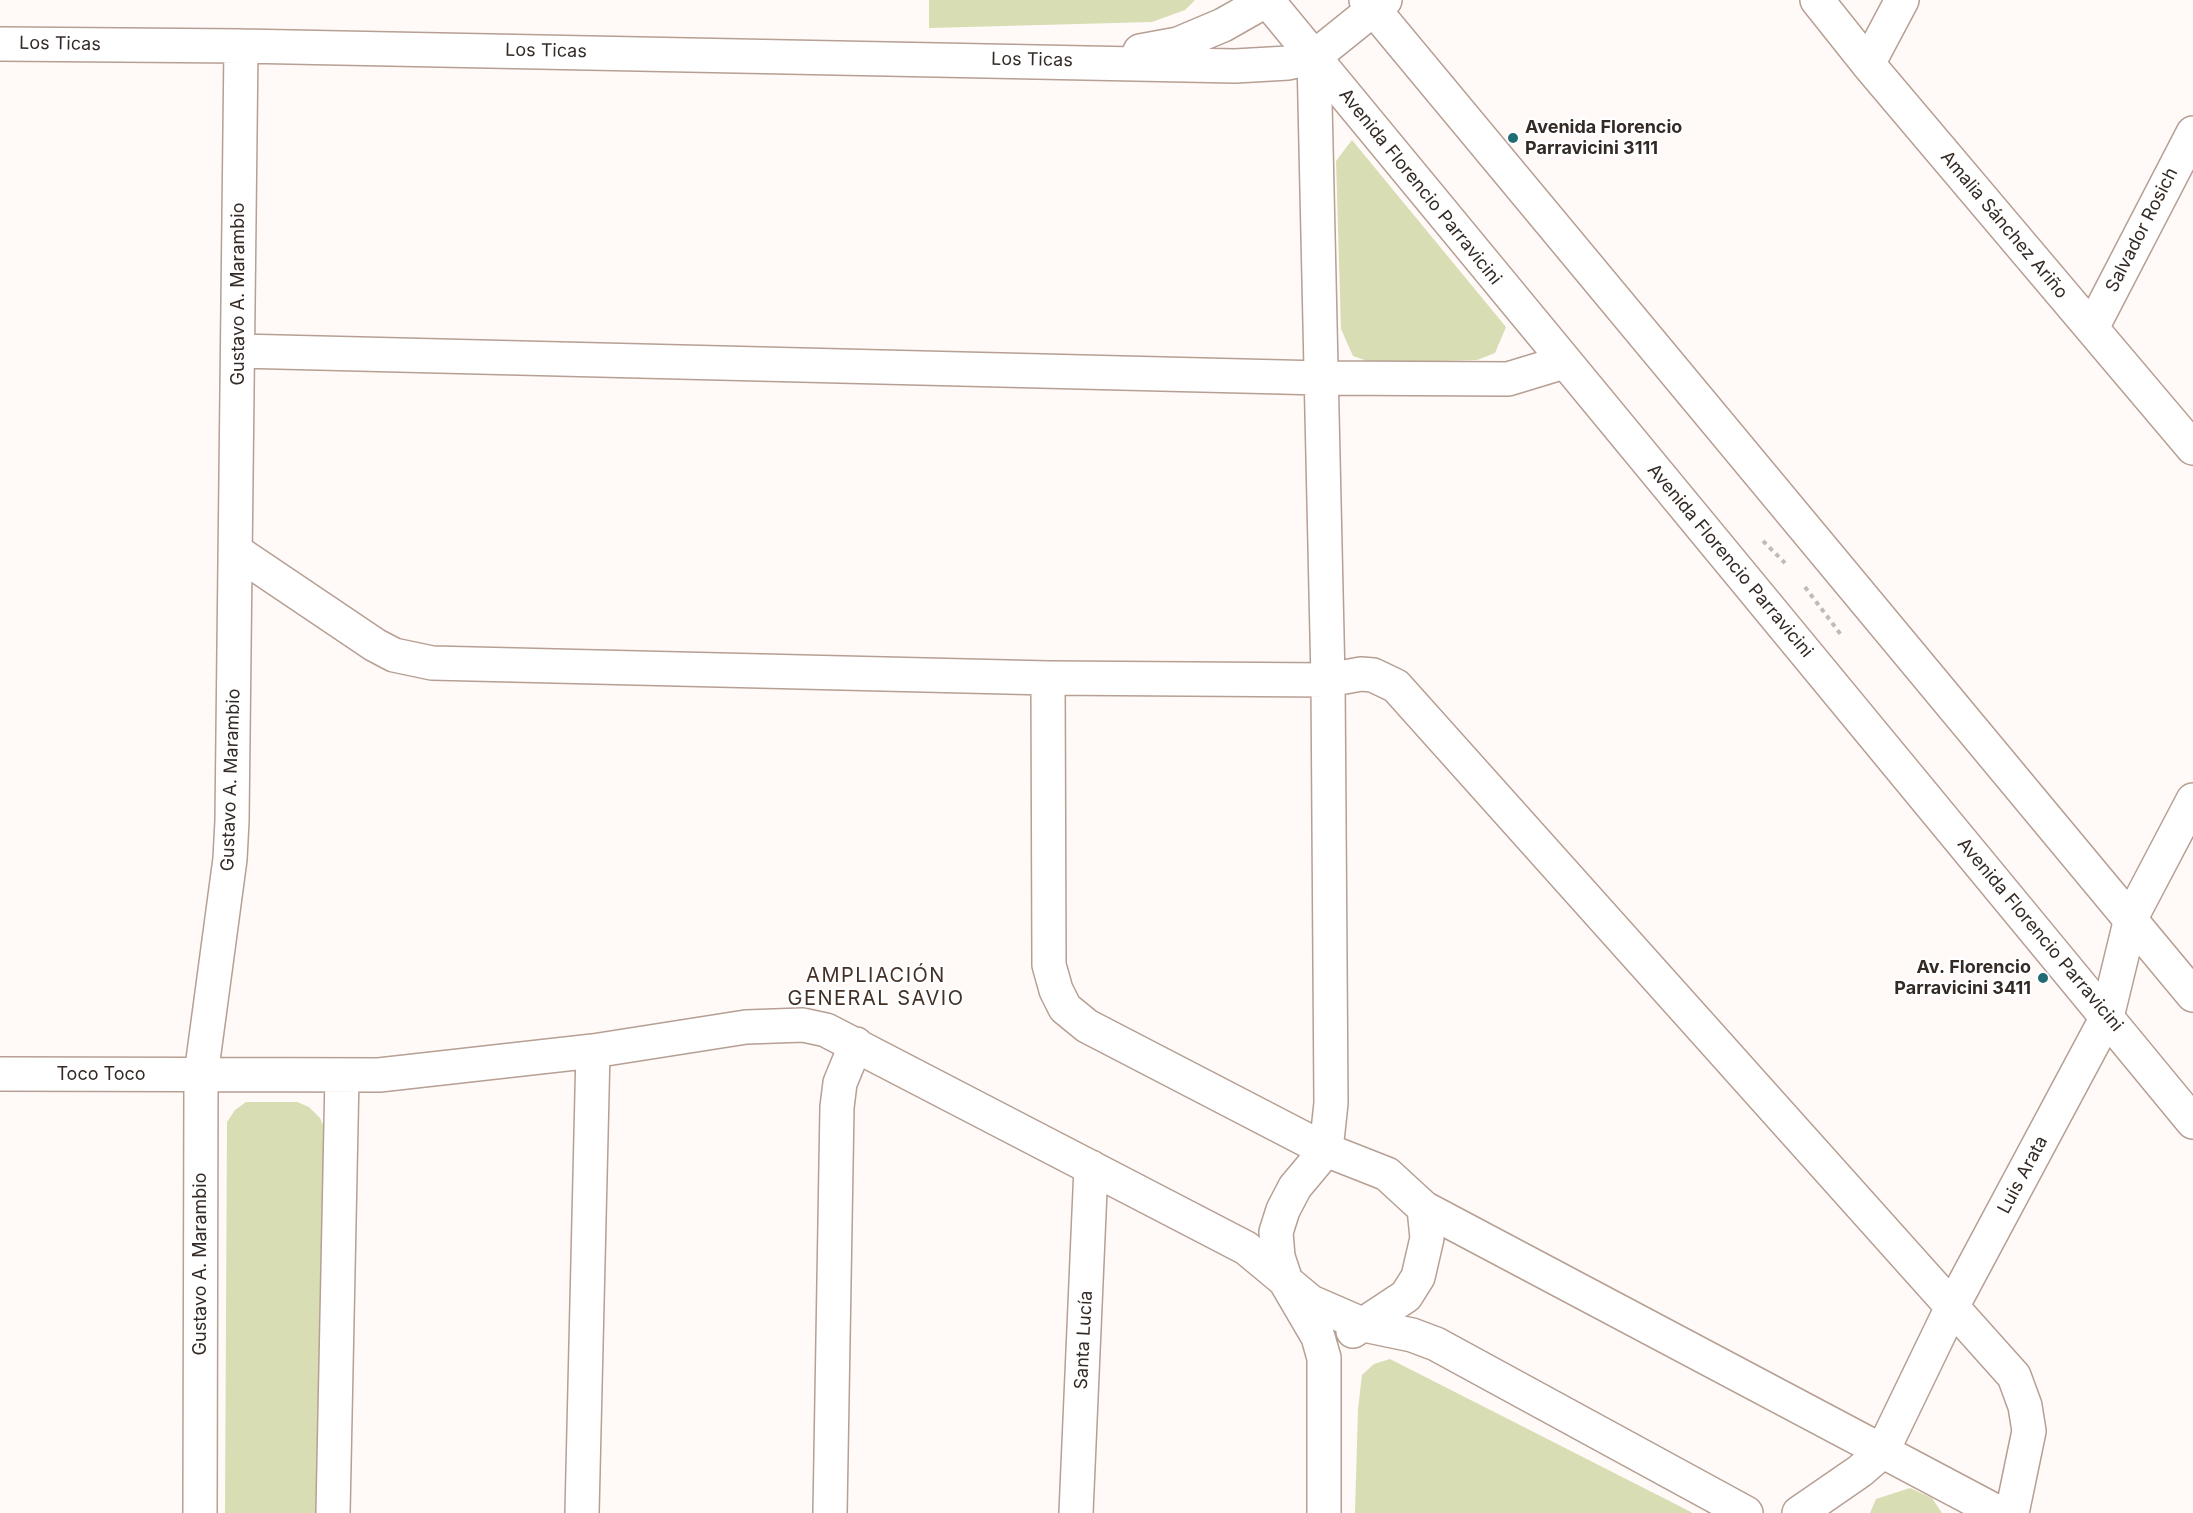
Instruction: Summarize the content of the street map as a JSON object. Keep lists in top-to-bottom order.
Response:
{
  "streets": {
    "street": [
      "Los Ticas",
      "Avenida Florencio Parravicini",
      "Amalia Sánchez Ariño",
      "Salvador Rosich",
      "Gustavo A. Marambio",
      "Toco Toco",
      "Luis Arata",
      "Santa Lucía"
    ]
  },
  "crossings": [
    ["Los Ticas", "Avenida Florencio Parravicini"],
    ["Los Ticas", "Gustavo A. Marambio"],
    ["Avenida Florencio Parravicini", "Luis Arata"],
    ["Amalia Sánchez Ariño", "Salvador Rosich"],
    ["Gustavo A. Marambio", "Toco Toco"],
    ["Toco Toco", "Santa Lucía"]
  ],
  "districts": ["AMPLIACIÓN GENERAL SAVIO"],
  "places": ["Avenida Florencio Parravicini 3111", "Av. Florencio Parravicini 3411"]
}
